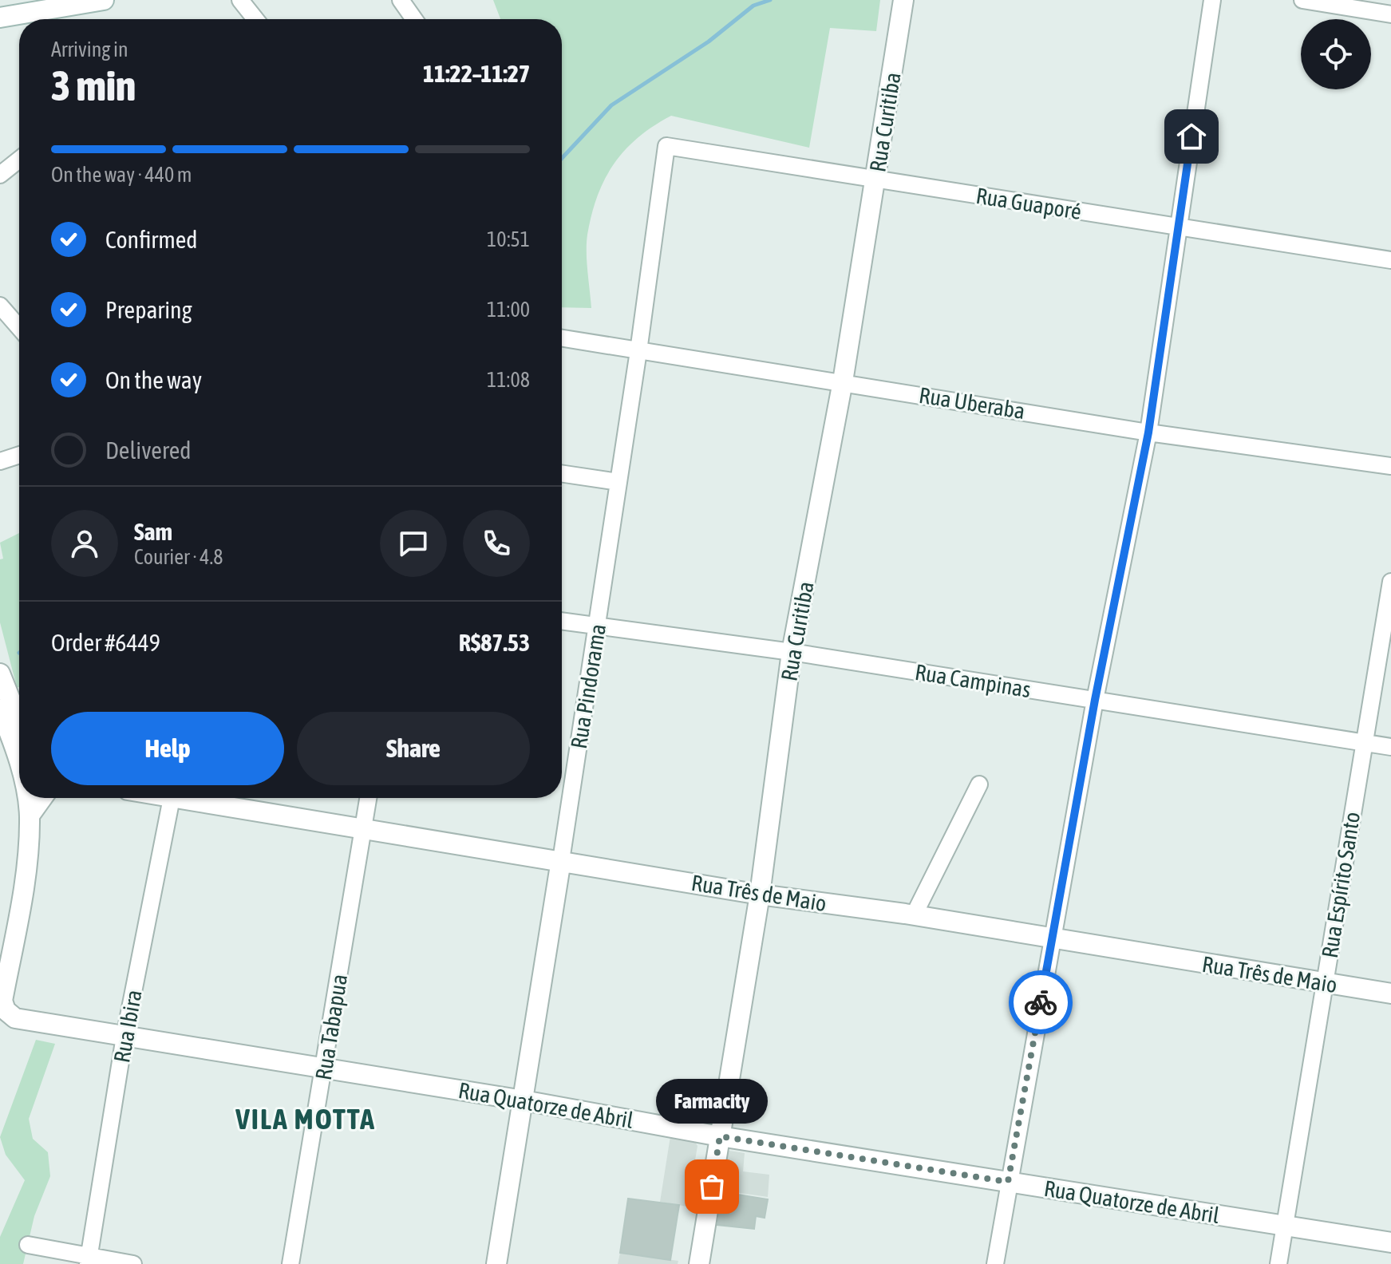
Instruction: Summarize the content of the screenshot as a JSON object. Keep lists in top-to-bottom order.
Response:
{
  "streets": {
    "street": [
      "Rua Curitiba",
      "Rua Guaporé",
      "Rua Uberaba",
      "Rua Campinas",
      "Rua Pindorama",
      "Rua Espírito Santo",
      "Rua Três de Maio",
      "Rua Ibira",
      "Rua Tabapua",
      "Rua Quatorze de Abril"
    ]
  },
  "crossings": [
    ["Rua Curitiba", "Rua Guaporé"],
    ["Rua Curitiba", "Rua Uberaba"],
    ["Rua Curitiba", "Rua Campinas"],
    ["Rua Curitiba", "Rua Três de Maio"],
    ["Rua Curitiba", "Rua Quatorze de Abril"],
    ["Rua Guaporé", "Rua Pindorama"],
    ["Rua Uberaba", "Rua Pindorama"],
    ["Rua Campinas", "Rua Pindorama"],
    ["Rua Campinas", "Rua Espírito Santo"],
    ["Rua Pindorama", "Rua Três de Maio"],
    ["Rua Pindorama", "Rua Quatorze de Abril"],
    ["Rua Espírito Santo", "Rua Três de Maio"],
    ["Rua Espírito Santo", "Rua Quatorze de Abril"],
    ["Rua Três de Maio", "Rua Tabapua"],
    ["Rua Ibira", "Rua Quatorze de Abril"],
    ["Rua Tabapua", "Rua Quatorze de Abril"]
  ],
  "districts": ["VILA MOTTA"],
  "places": ["Farmacity"],
  "page": {
    "heading": ["3 min", "Arriving in", "11:22–11:27"],
    "panel": [
      "Sam",
      "Courier · 4.8",
      "Order #6449",
      "R$87.53"
    ],
    "bar": "On the way · 440 m",
    "list": [
      ["Confirmed", "10:51"],
      ["Preparing", "11:00"],
      ["On the way", "11:08"],
      "Delivered"
    ],
    "buttons": ["Help", "Share"],
    "bubble": "Farmacity"
  }
}
